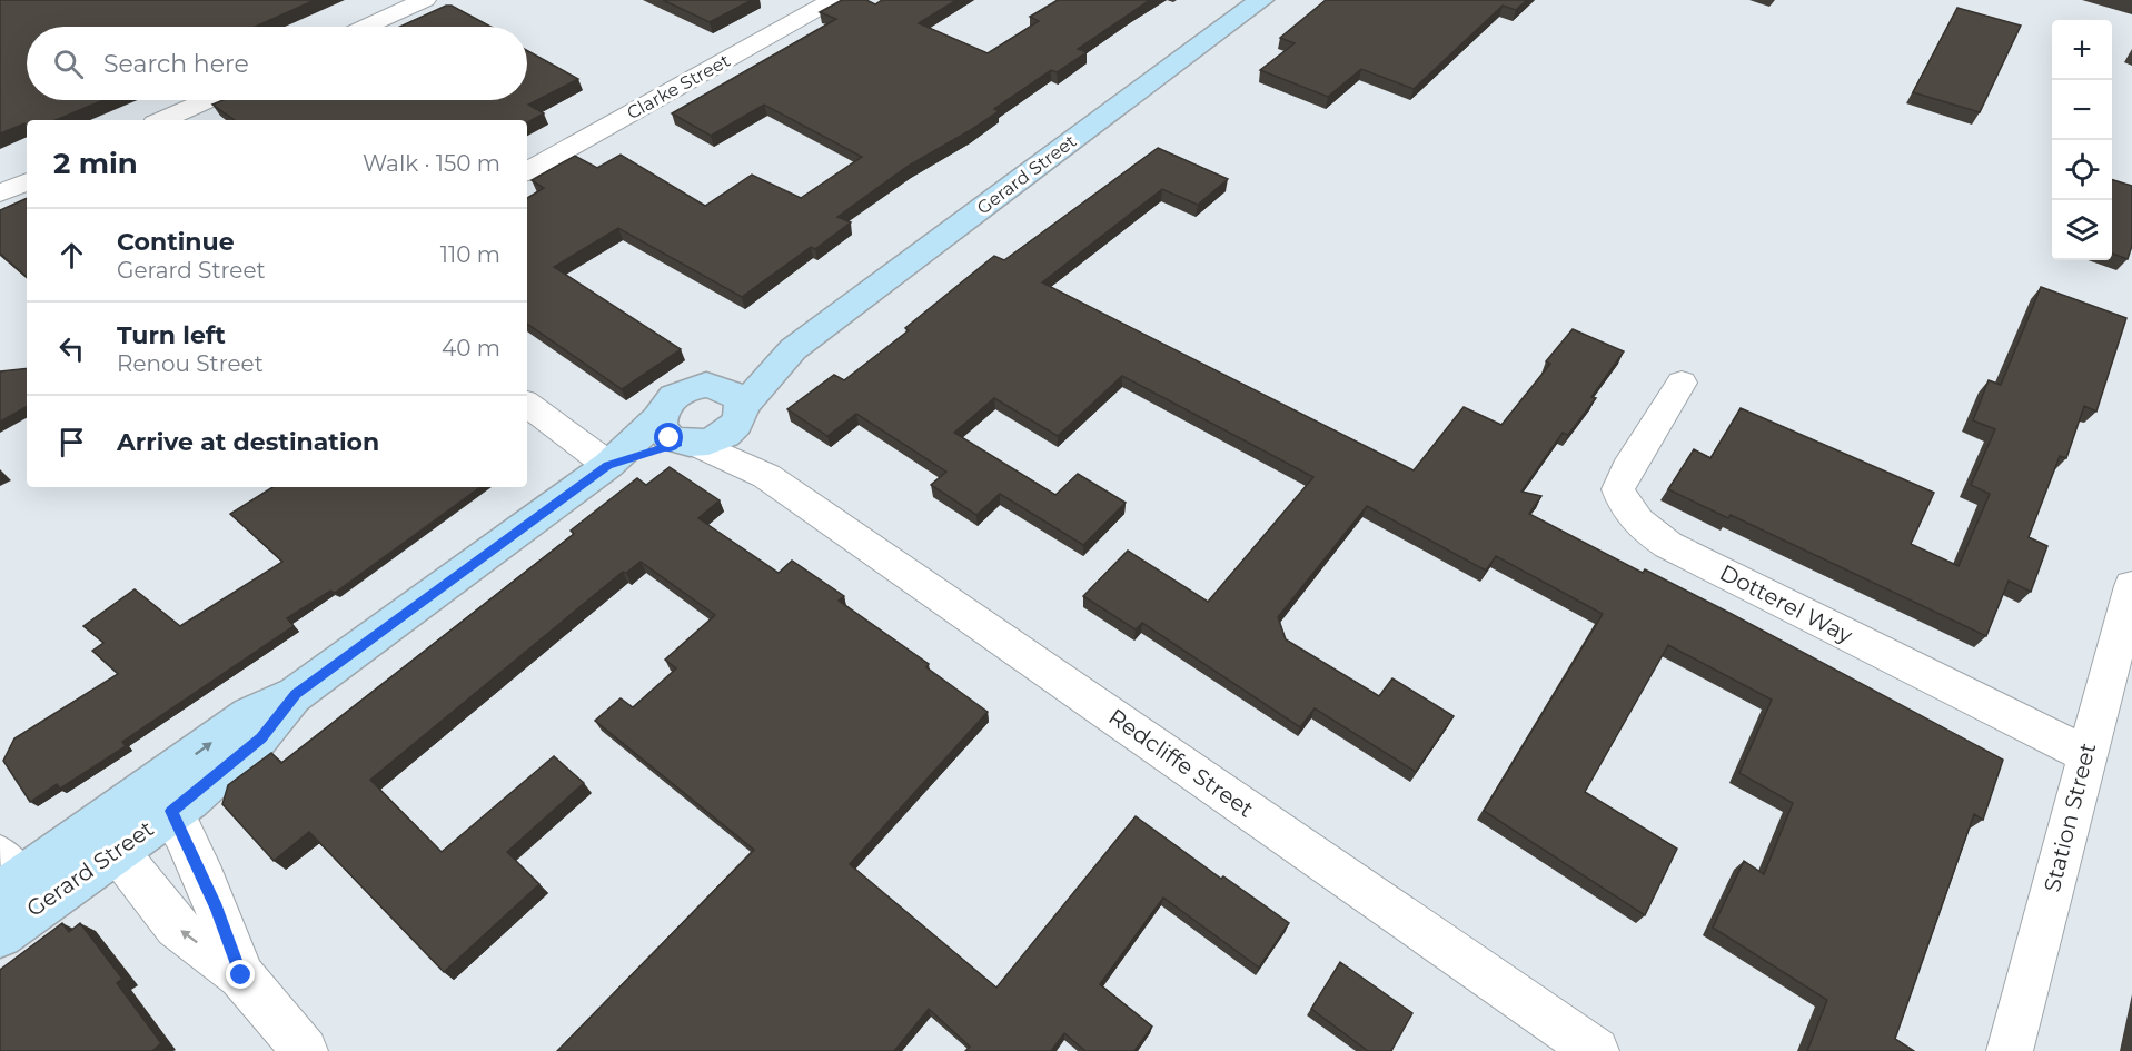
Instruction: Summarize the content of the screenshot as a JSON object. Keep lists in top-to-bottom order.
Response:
{
  "streets": {
    "street": [
      "Clarke Street",
      "Gerard Street",
      "Dotterel Way",
      "Redcliffe Street",
      "Station Street"
    ]
  },
  "crossings": [
    ["Gerard Street", "Redcliffe Street"],
    ["Dotterel Way", "Station Street"]
  ],
  "page": {
    "map_buttons": ["+", "−"],
    "search": "Search here",
    "heading": ["2 min", "Walk · 150 m"],
    "list": [
      ["Continue", "Gerard Street", "110 m"],
      ["Turn left", "Renou Street", "40 m"],
      "Arrive at destination"
    ]
  }
}
